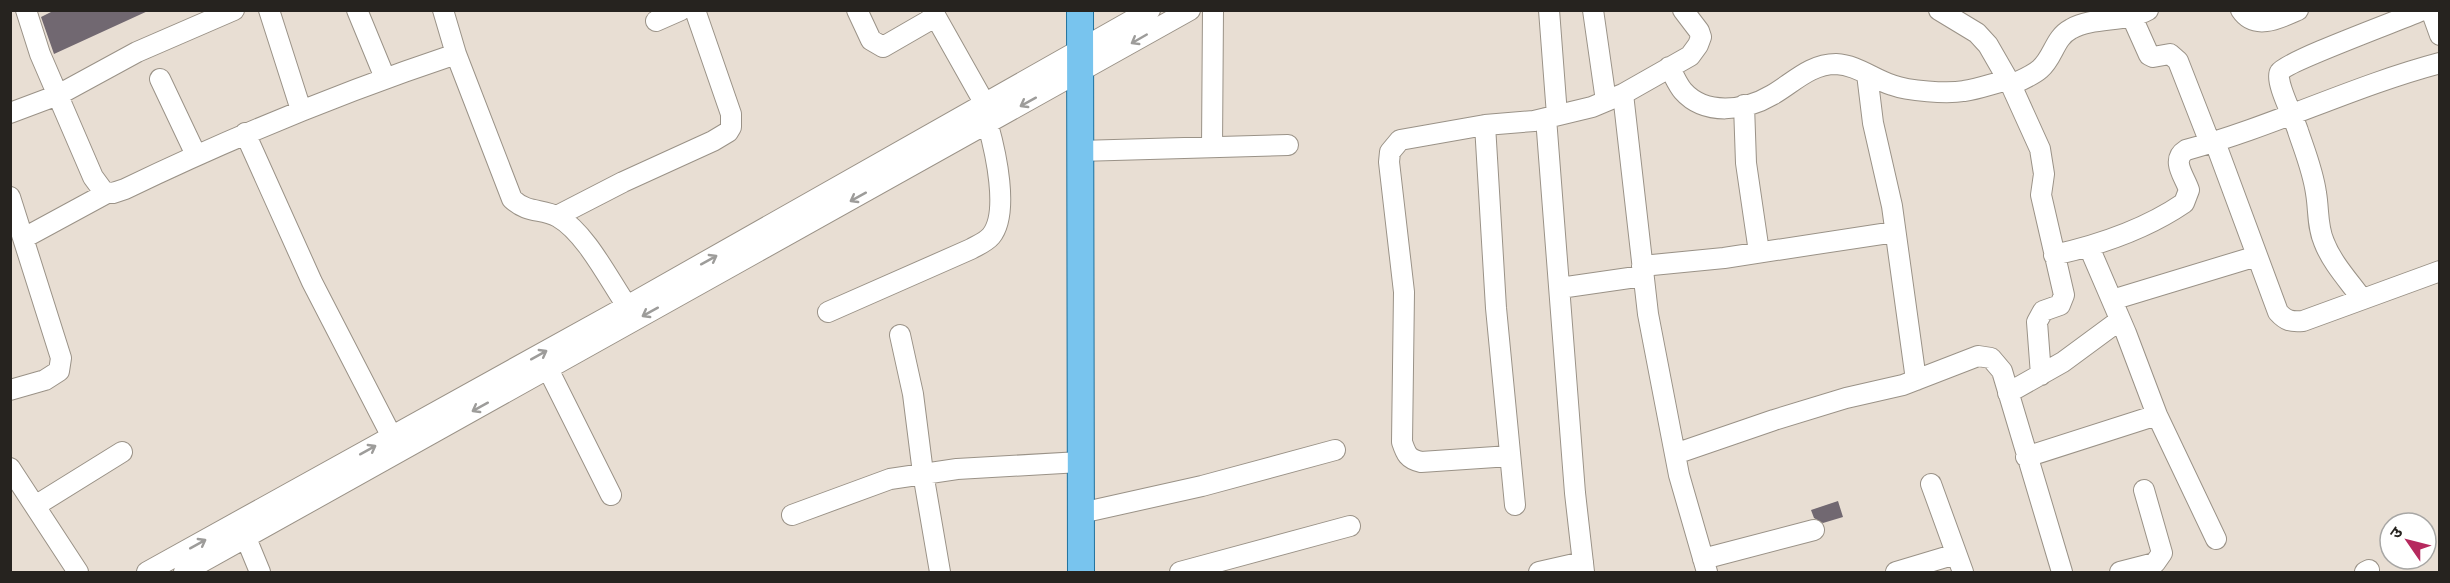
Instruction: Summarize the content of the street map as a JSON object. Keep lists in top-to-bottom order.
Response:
{
  "north": "top left"
}
